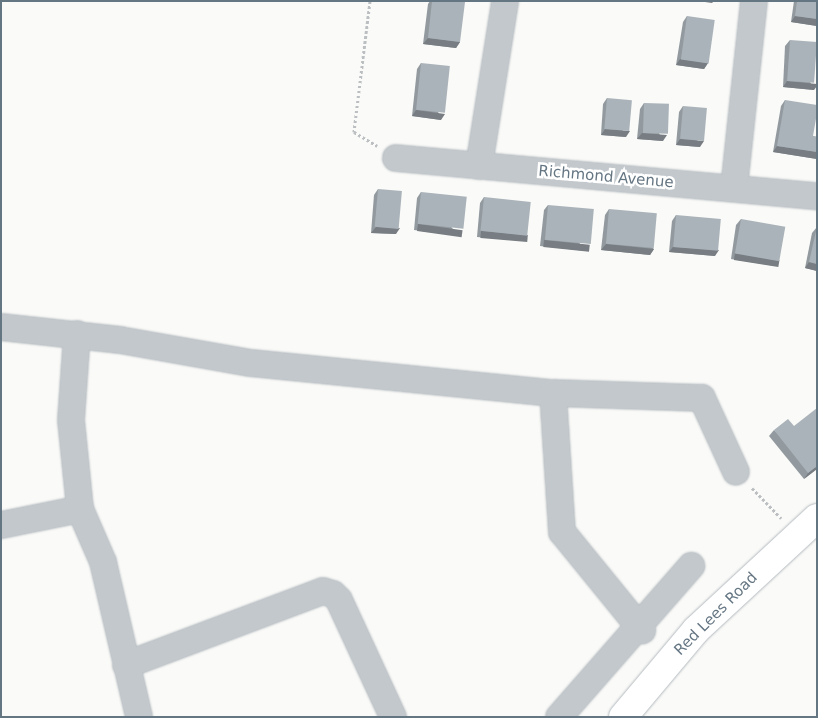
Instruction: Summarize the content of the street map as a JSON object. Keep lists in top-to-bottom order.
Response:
{
  "streets": {
    "street": ["Richmond Avenue", "Red Lees Road"]
  }
}
